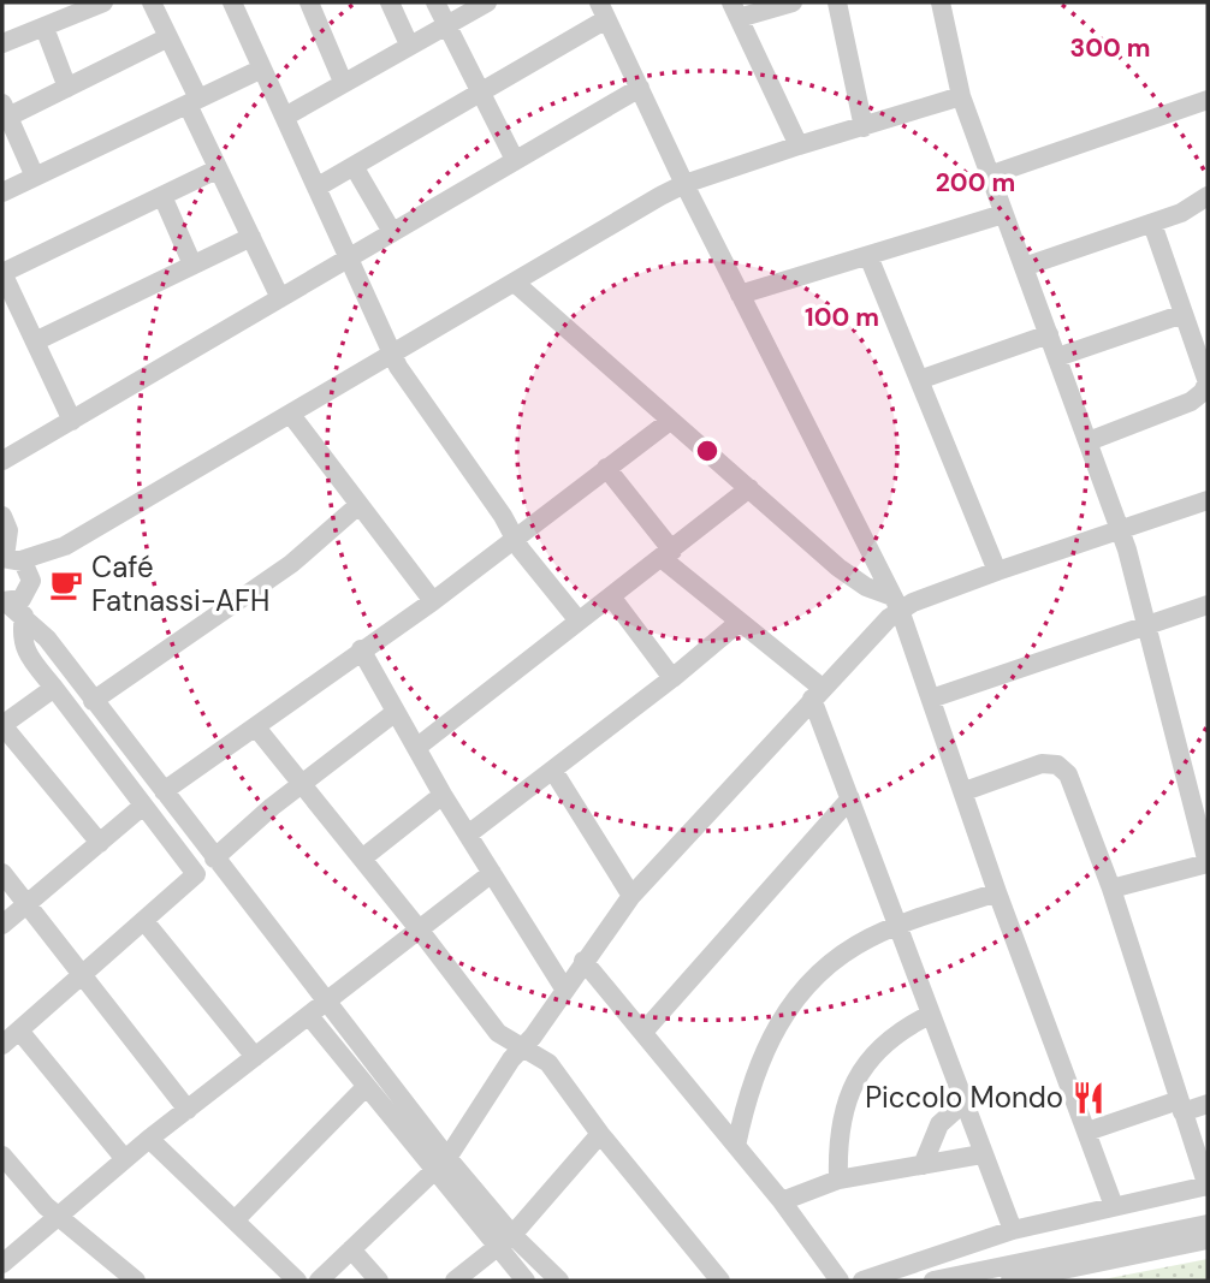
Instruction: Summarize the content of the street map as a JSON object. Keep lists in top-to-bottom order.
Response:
{
  "places": {
    "cafe": ["Café Fatnassi-AFH"],
    "restaurant": ["Piccolo Mondo"]
  },
  "rings": ["300 m", "200 m", "100 m"]
}
